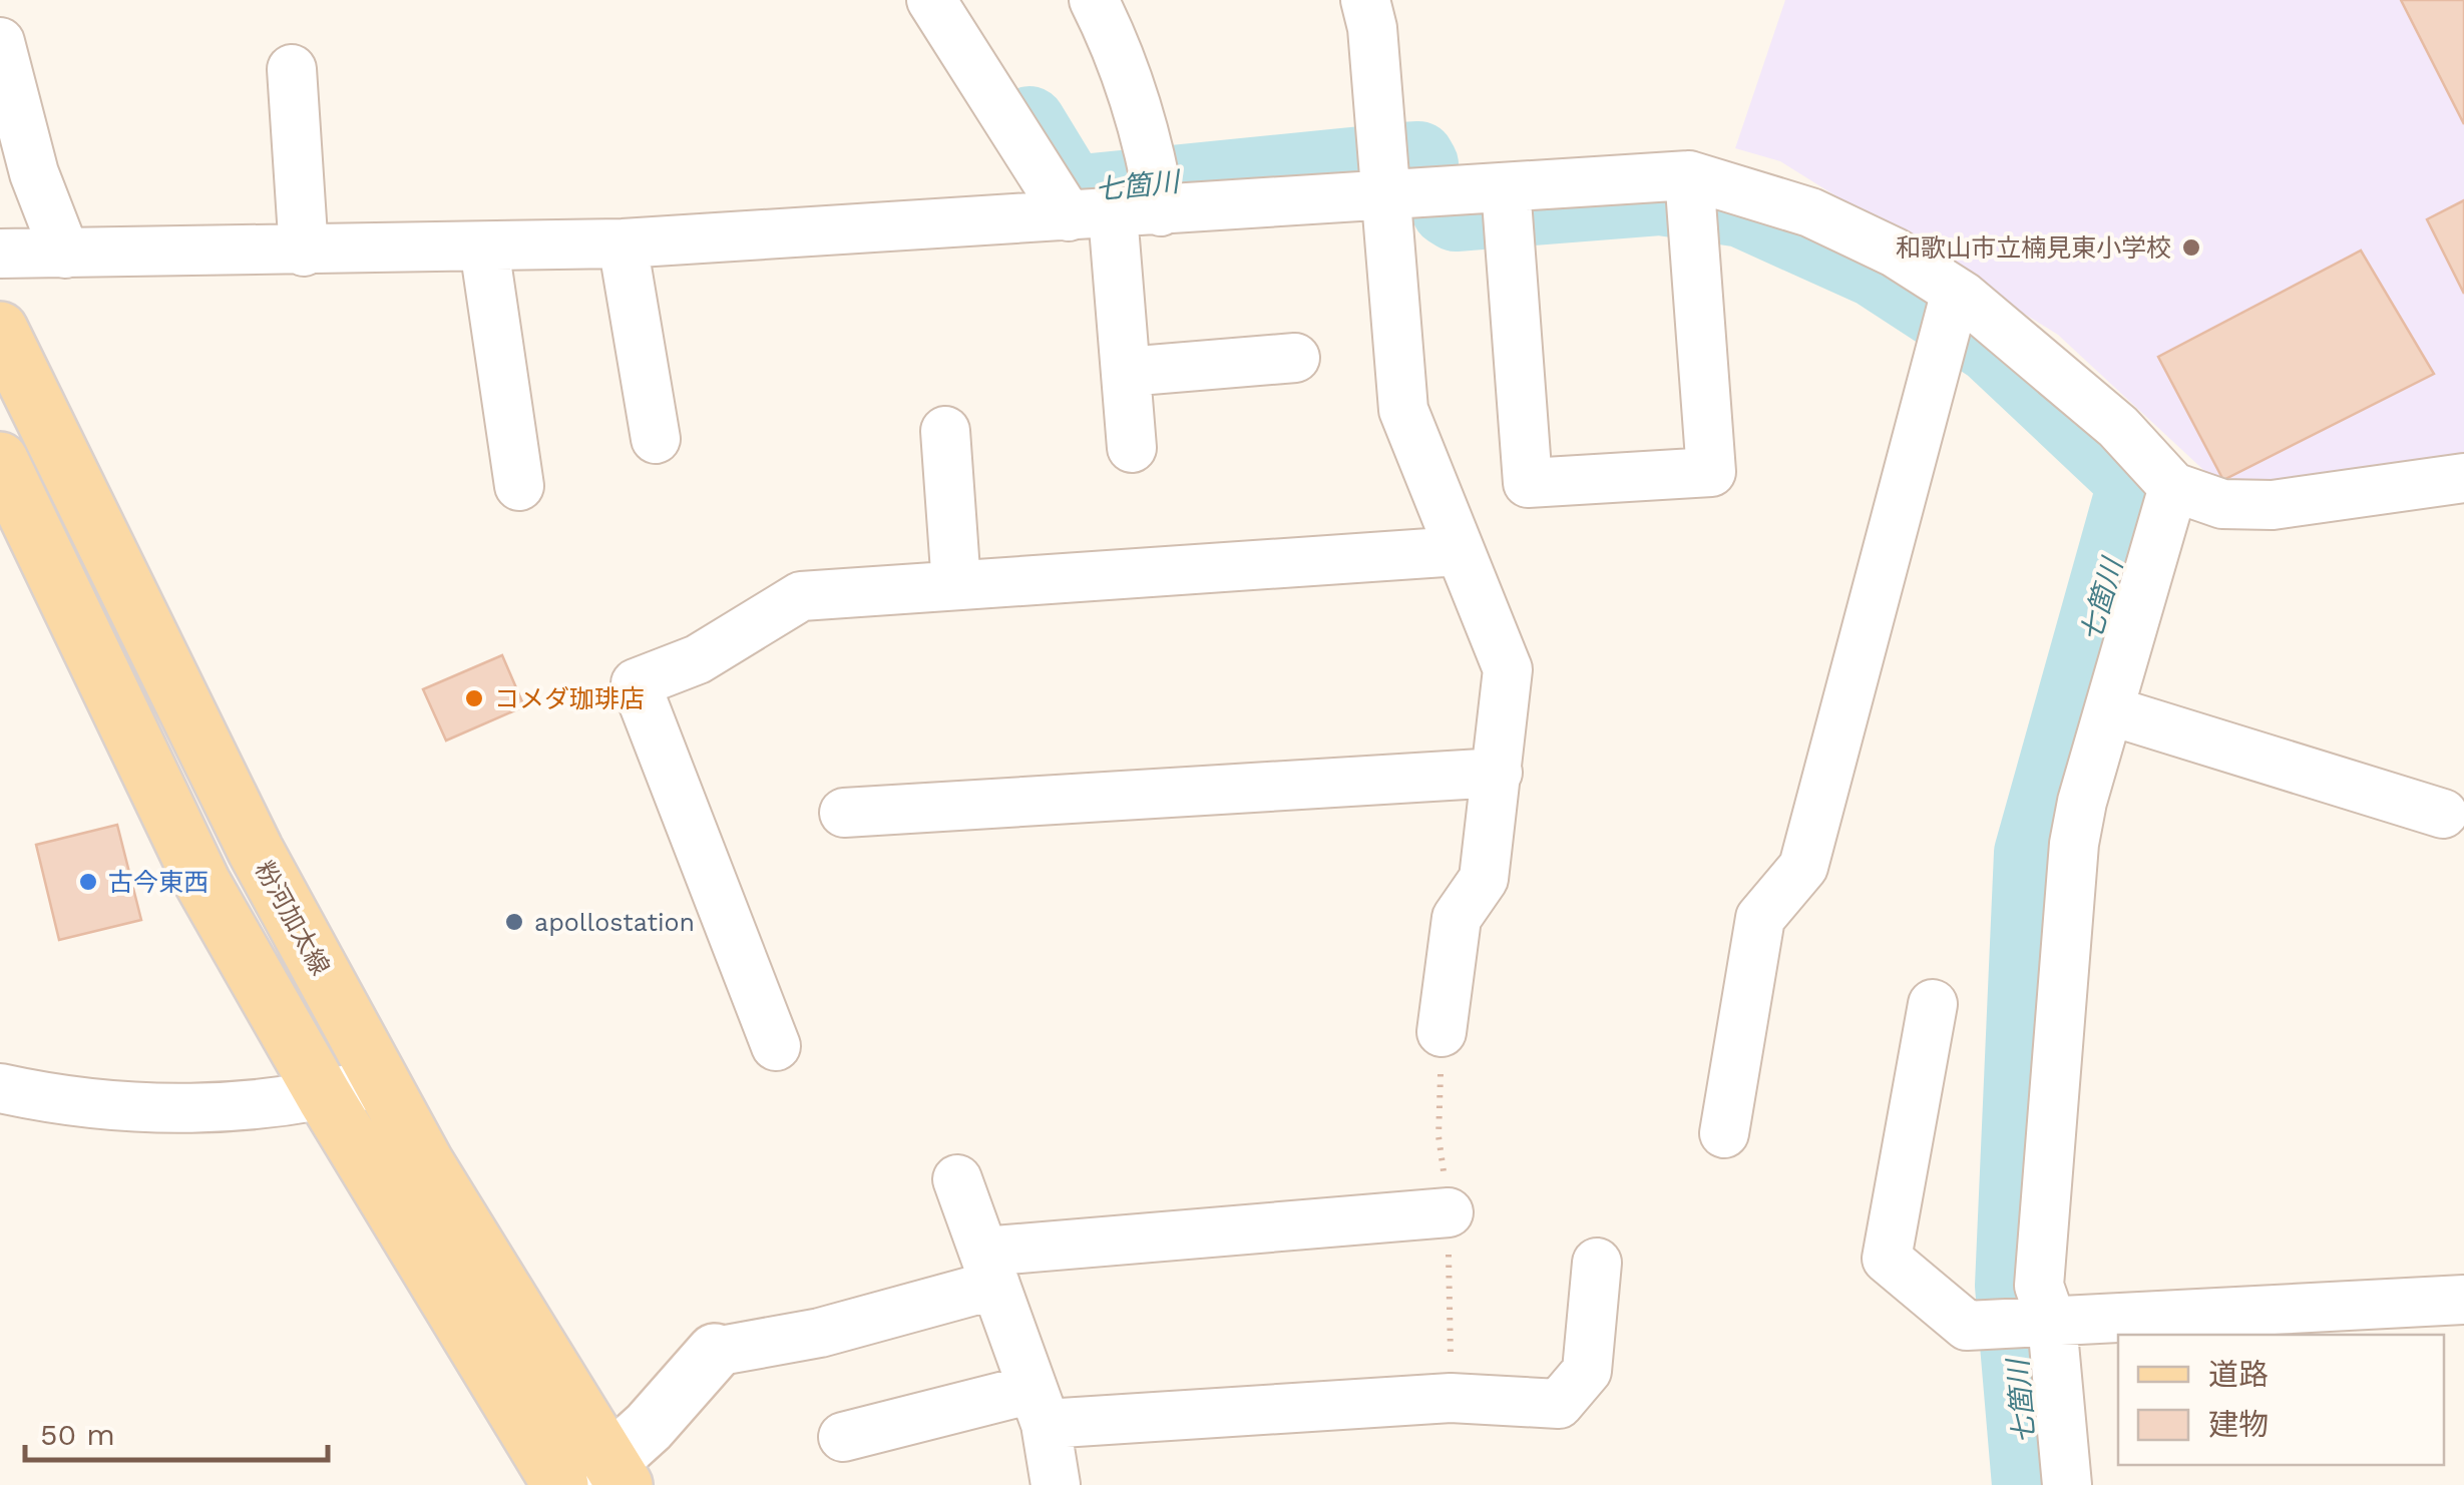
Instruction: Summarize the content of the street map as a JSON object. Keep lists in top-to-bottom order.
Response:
{
  "streets": {
    "main road": ["粉河加太線"]
  },
  "water": ["七箇川"],
  "places": [
    "和歌山市立楠見東小学校",
    "コメダ珈琲店",
    "古今東西",
    "apollostation"
  ],
  "legend": ["道路", "建物"],
  "scale_bar": "50 m"
}
